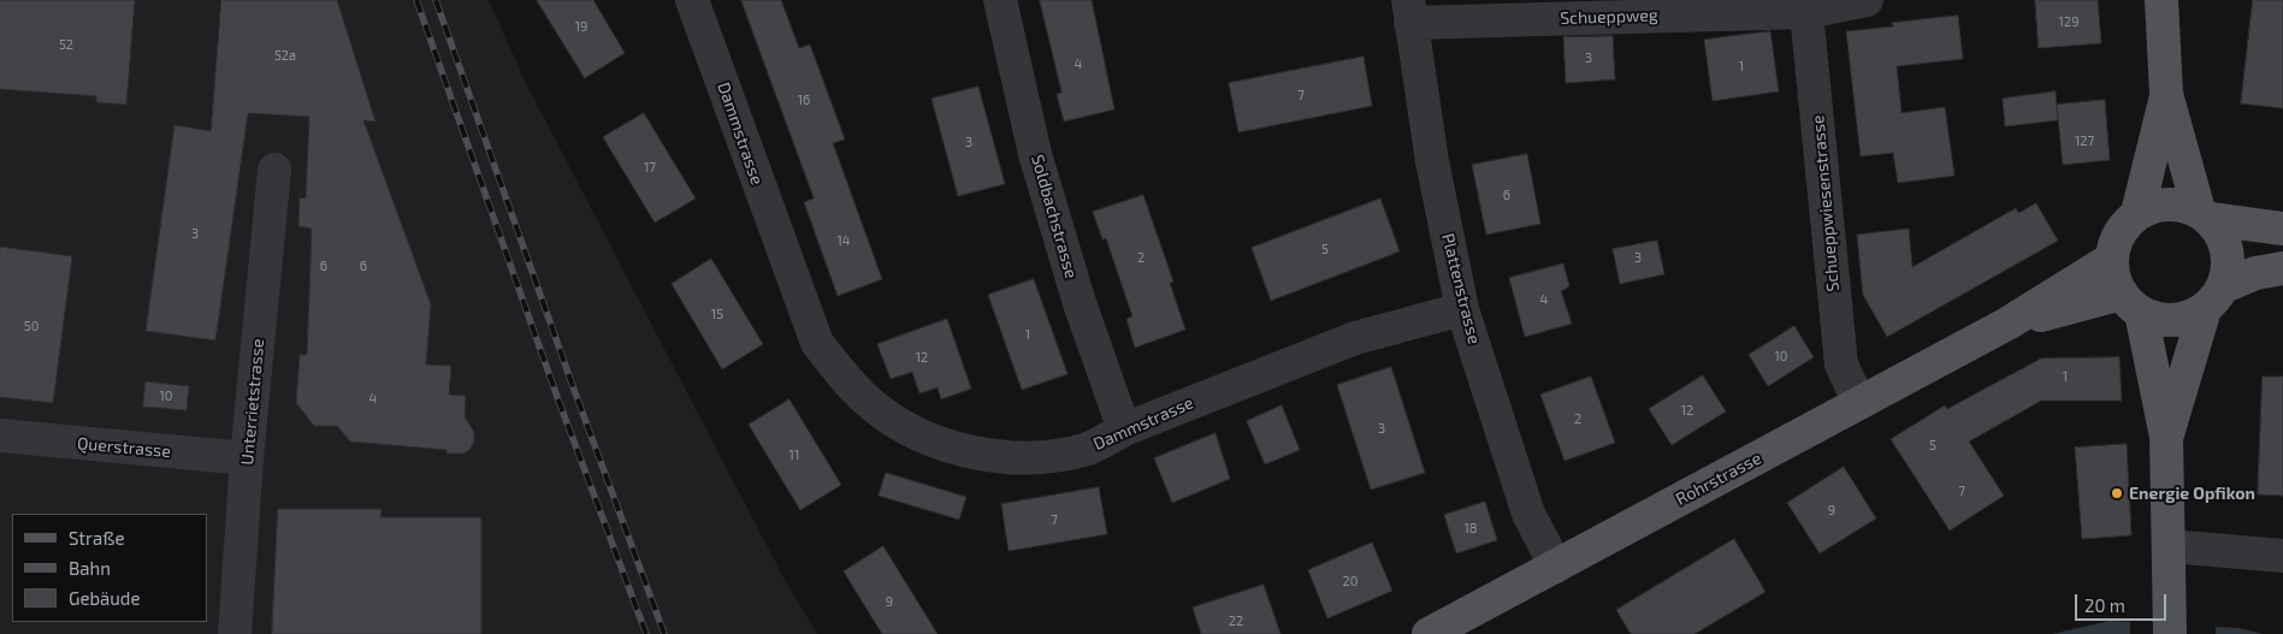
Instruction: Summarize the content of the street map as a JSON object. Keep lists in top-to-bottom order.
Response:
{
  "streets": {
    "main road": ["Rohrstrasse"],
    "street": [
      "Schueppweg",
      "Dammstrasse",
      "Schueppwiesenstrasse",
      "Soldbachstrasse",
      "Plattenstrasse",
      "Unterrietstrasse",
      "Querstrasse"
    ]
  },
  "crossings": [
    ["Schueppweg", "Schueppwiesenstrasse"],
    ["Schueppweg", "Plattenstrasse"],
    ["Dammstrasse", "Soldbachstrasse"],
    ["Dammstrasse", "Plattenstrasse"],
    ["Schueppwiesenstrasse", "Rohrstrasse"],
    ["Plattenstrasse", "Rohrstrasse"],
    ["Unterrietstrasse", "Querstrasse"]
  ],
  "places": ["Energie Opfikon"],
  "house_numbers": [
    "129",
    "19",
    "52",
    "52a",
    "3",
    "4",
    "1",
    "7",
    "16",
    "127",
    "3",
    "17",
    "6",
    "3",
    "14",
    "5",
    "2",
    "3",
    "6",
    "6",
    "4",
    "15",
    "50",
    "1",
    "10",
    "12",
    "1",
    "10",
    "4",
    "12",
    "2",
    "3",
    "5",
    "11",
    "7",
    "9",
    "7",
    "18",
    "20",
    "9",
    "22"
  ],
  "legend": ["Straße", "Bahn", "Gebäude"],
  "scale_bar": "20 m"
}
